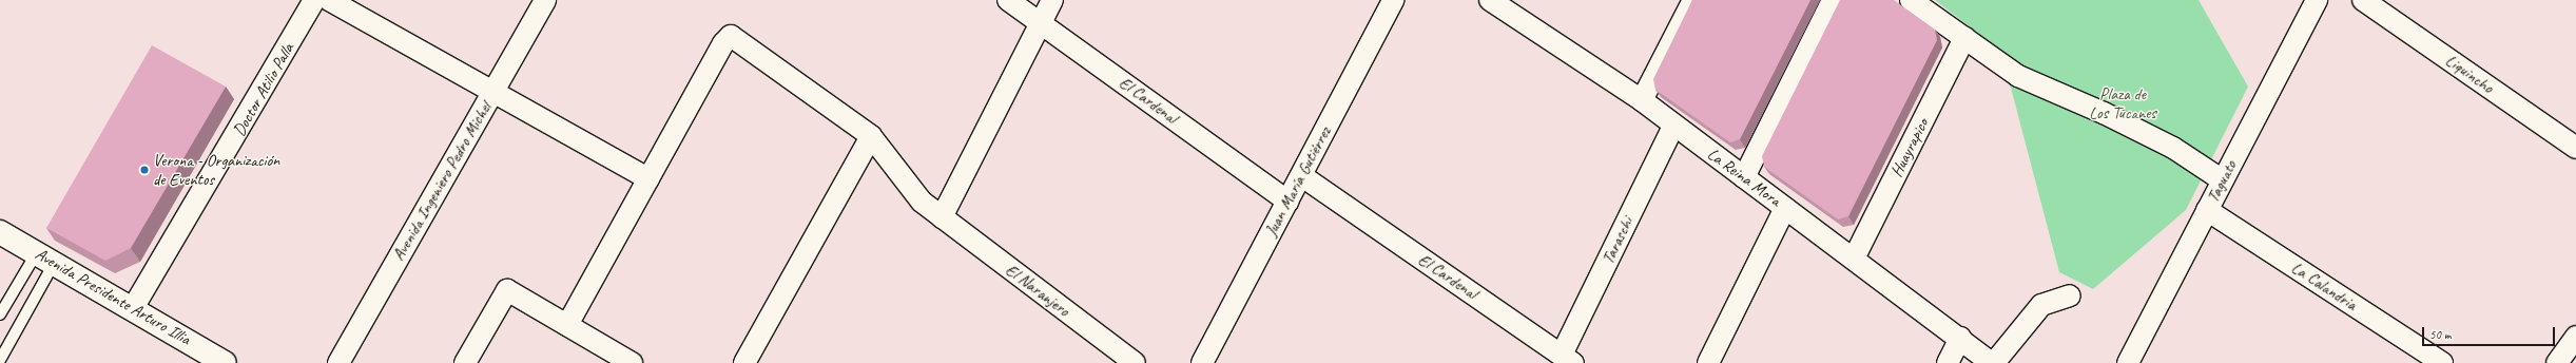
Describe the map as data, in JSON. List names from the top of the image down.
{
  "streets": {
    "street": [
      "Liquincho",
      "Doctor Atilio Palla",
      "El Cardenal",
      "Huayrapico",
      "La Reina Mora",
      "Avenida Ingeniero Pedro Michel",
      "Juan María Gutiérrez",
      "Taguato",
      "Taraschi",
      "La Calandria",
      "El Naranjero",
      "Avenida Presidente Arturo Illia"
    ]
  },
  "crossings": [
    ["Doctor Atilio Palla", "Avenida Presidente Arturo Illia"],
    ["El Cardenal", "Juan María Gutiérrez"],
    ["El Cardenal", "Taraschi"],
    ["Huayrapico", "La Reina Mora"],
    ["La Reina Mora", "Taraschi"],
    ["Taguato", "La Calandria"]
  ],
  "parks": ["Plaza de Los Tucanes"],
  "places": ["Verona - Organización de Eventos"],
  "scale_bar": "50 m"
}
